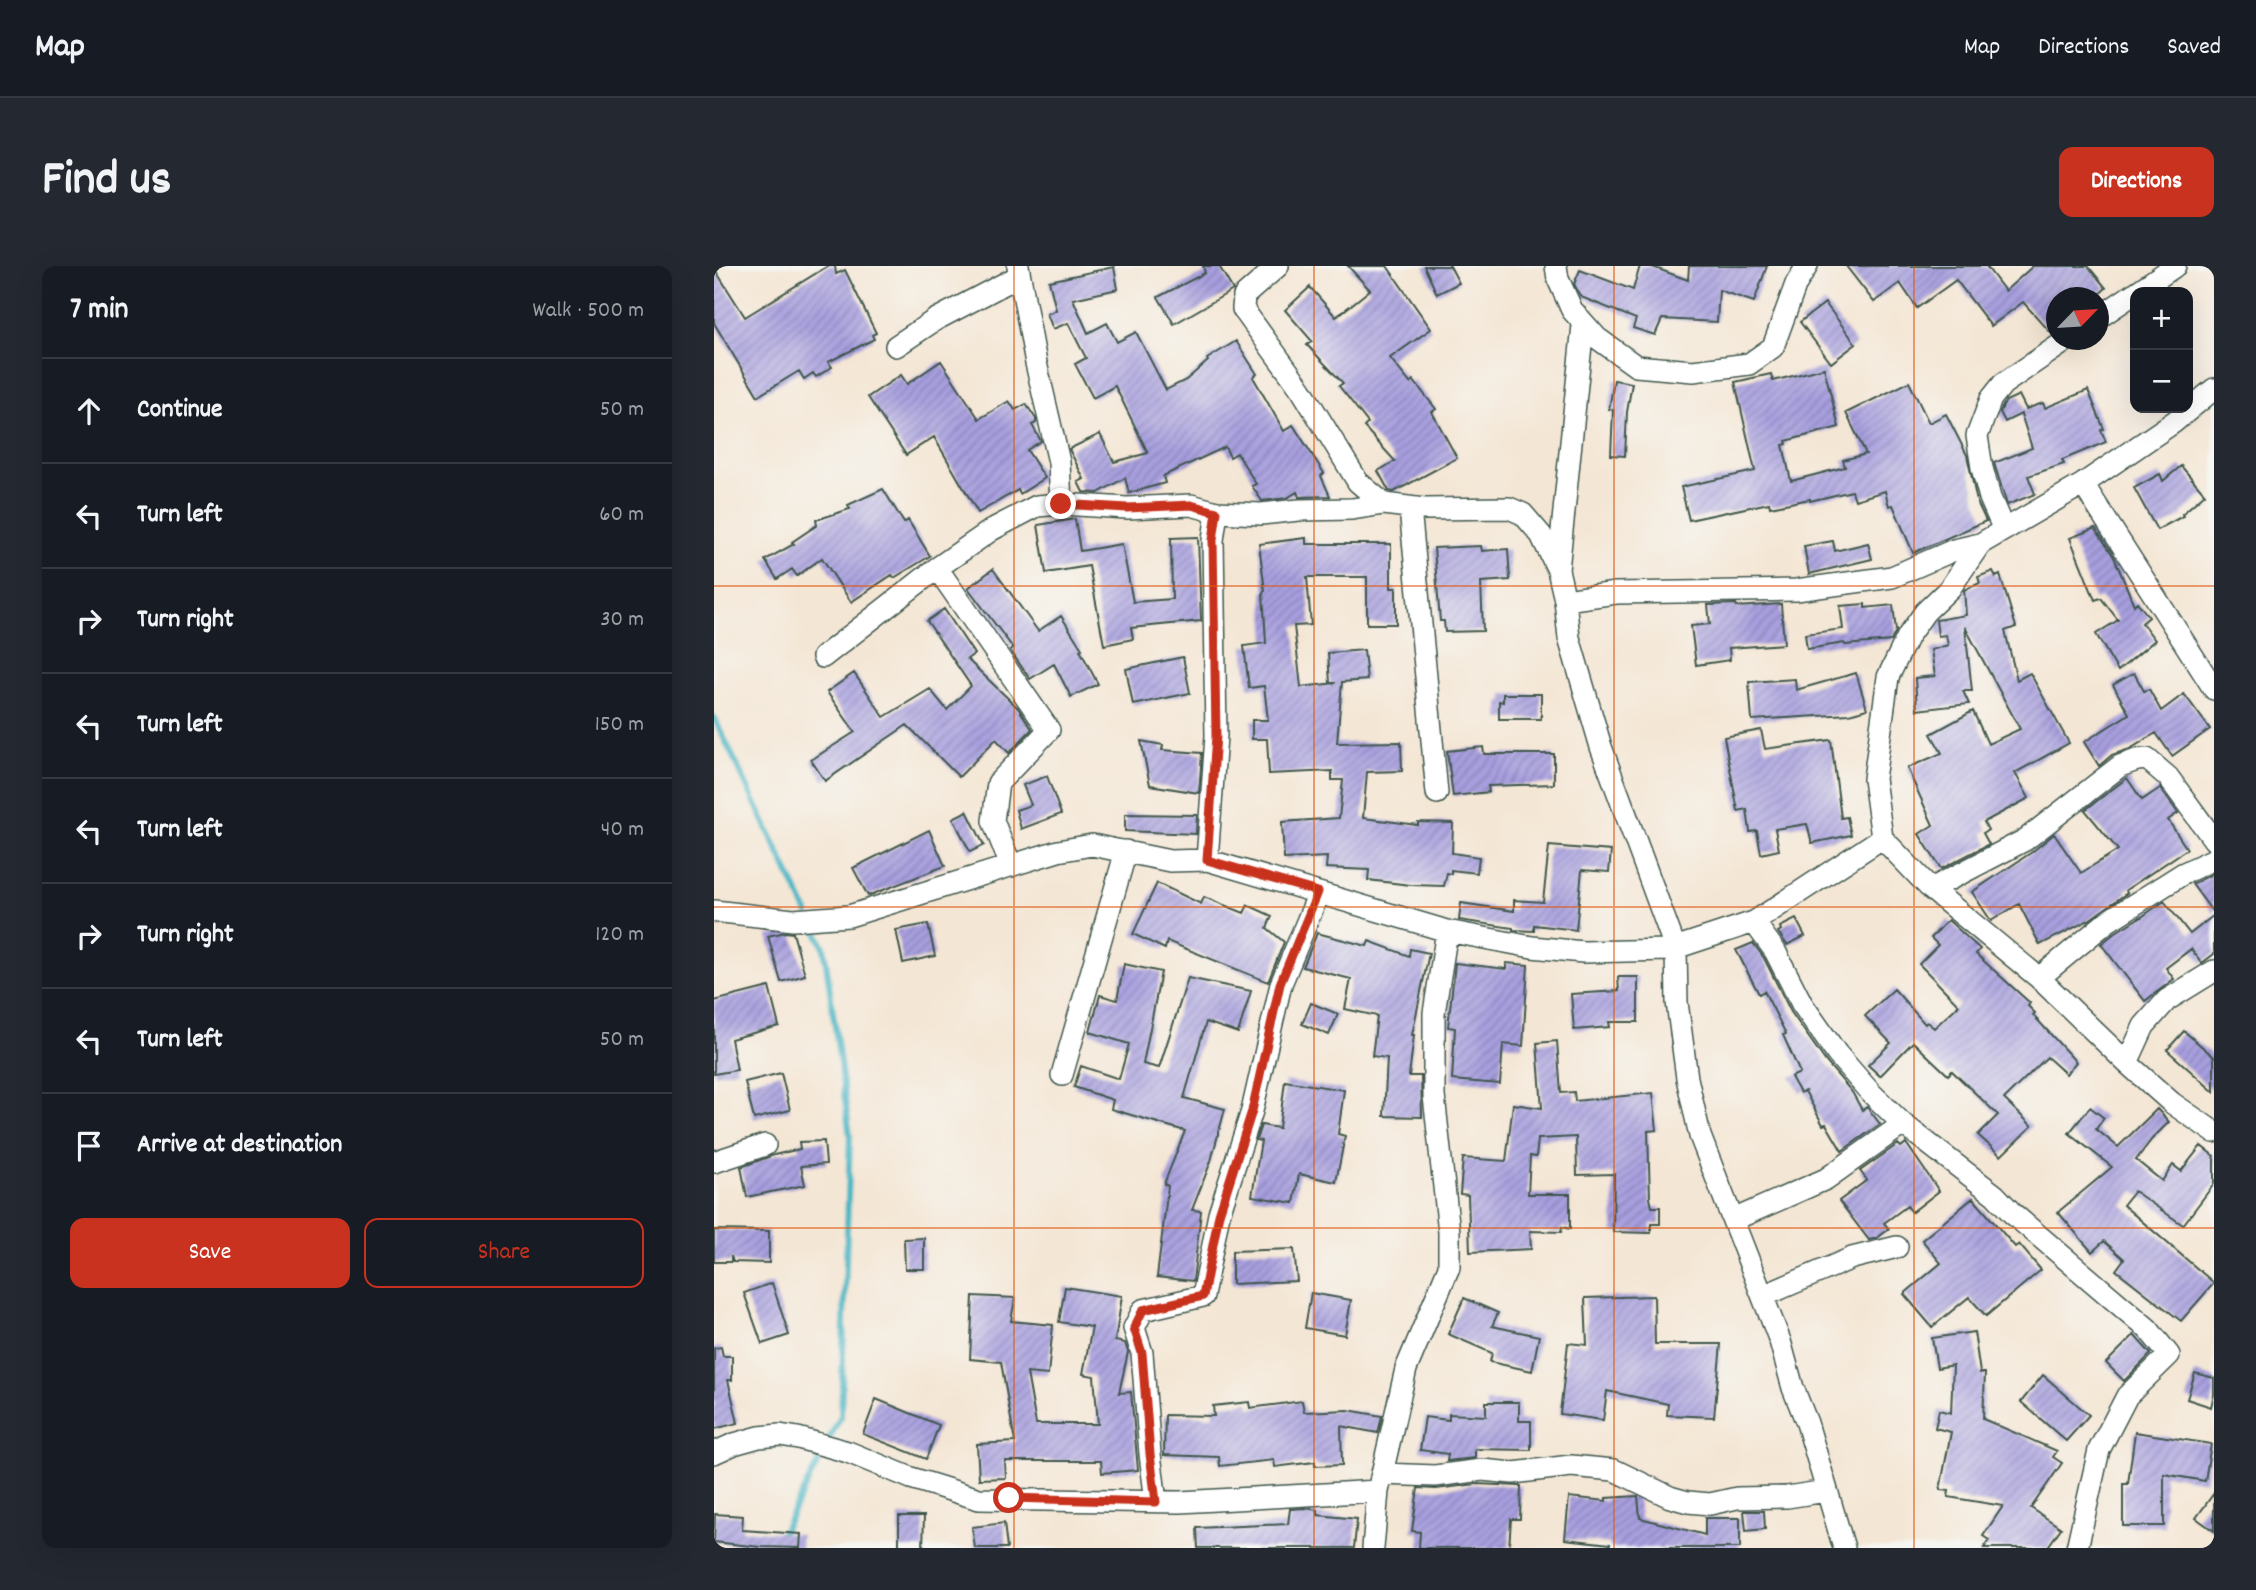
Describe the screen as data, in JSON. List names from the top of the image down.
{
  "north": "top right",
  "page": {
    "header": "Map",
    "nav": ["Map", "Directions", "Saved"],
    "title": "Find us",
    "buttons": [
      "Directions",
      ["Save", "Share"]
    ],
    "heading": ["7 min", "Walk · 500 m"],
    "map_buttons": ["+", "−"],
    "list": [
      ["Continue", "50 m"],
      ["Turn left", "60 m"],
      ["Turn right", "30 m"],
      ["Turn left", "150 m"],
      ["Turn left", "40 m"],
      ["Turn right", "120 m"],
      ["Turn left", "50 m"],
      "Arrive at destination"
    ]
  }
}
